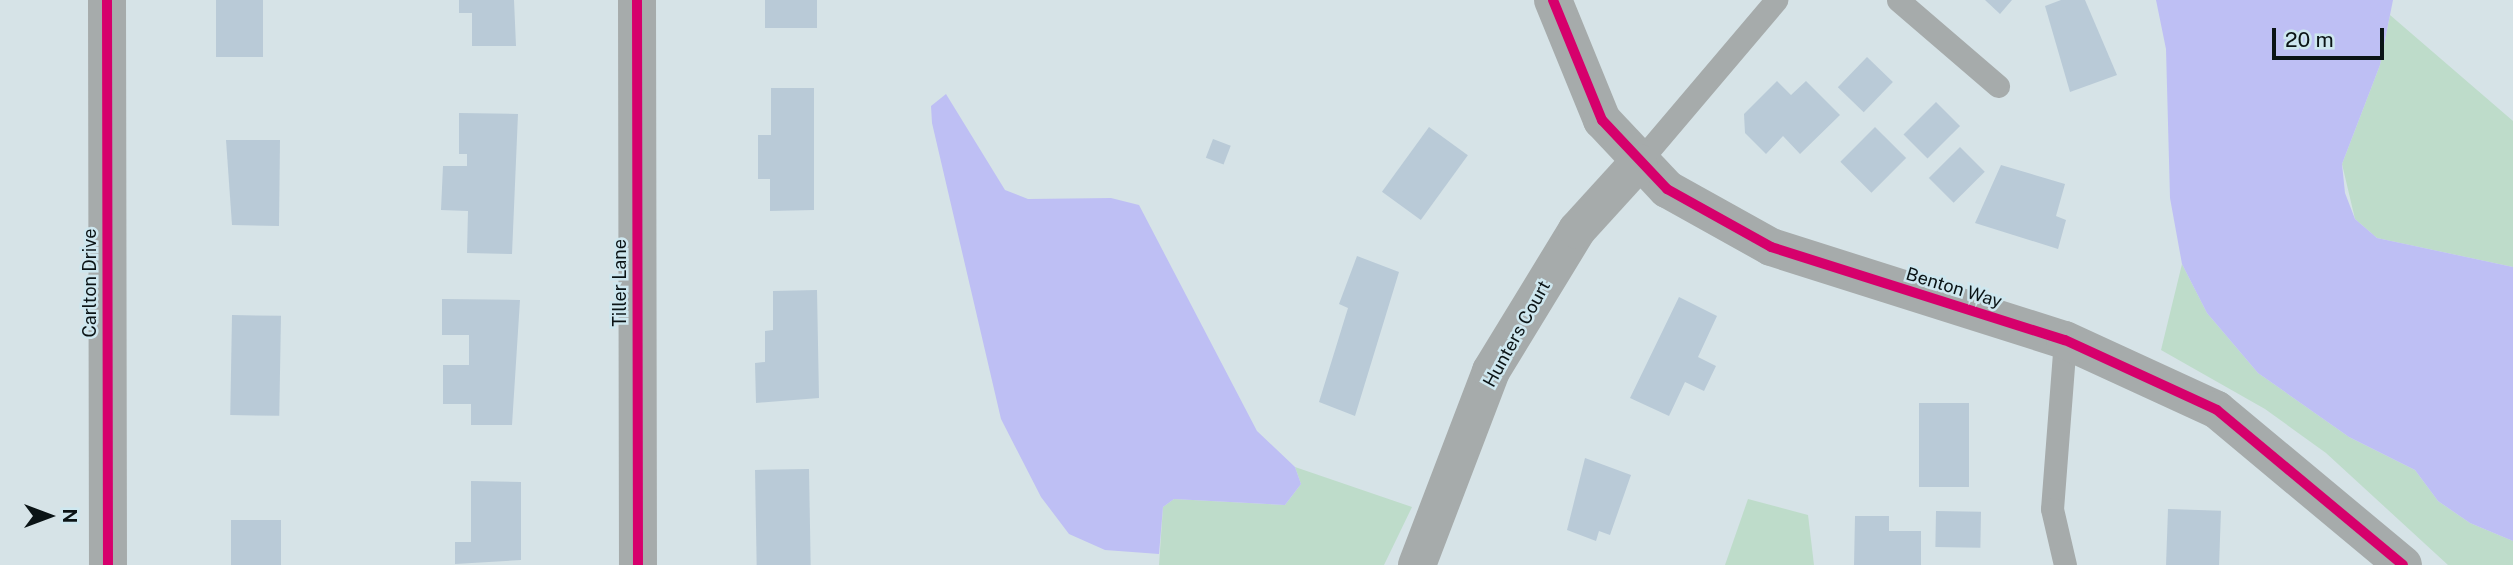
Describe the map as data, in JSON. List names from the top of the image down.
{
  "streets": {
    "street": [
      "Carlton Drive",
      "Tiller Lane",
      "Benton Way",
      "Hunters Court"
    ]
  },
  "crossings": [
    ["Benton Way", "Hunters Court"]
  ],
  "scale_bar": "20 m",
  "north": "right"
}
